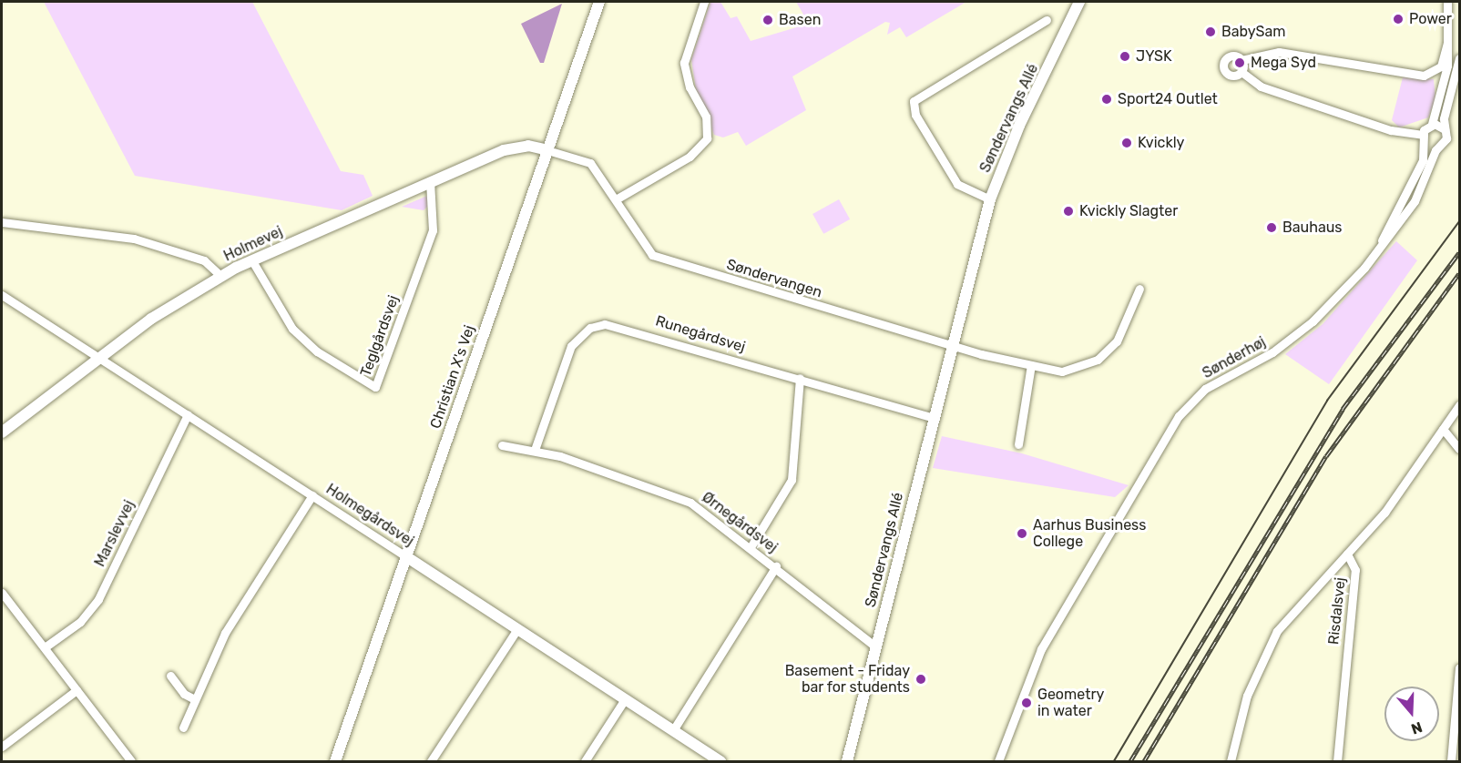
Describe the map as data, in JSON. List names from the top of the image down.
{
  "streets": {
    "street": [
      "Søndervangs Allé",
      "Holmevej",
      "Søndervangen",
      "Runegårdsvej",
      "Teglgårdsvej",
      "Sønderhøj",
      "Christian X's Vej",
      "Holmegårdsvej",
      "Ørnegårdsvej",
      "Marslevvej",
      "Risdalsvej"
    ]
  },
  "crossings": [
    ["Søndervangs Allé", "Søndervangen"],
    ["Søndervangs Allé", "Runegårdsvej"],
    ["Søndervangs Allé", "Ørnegårdsvej"],
    ["Holmevej", "Søndervangen"],
    ["Holmevej", "Teglgårdsvej"],
    ["Holmevej", "Christian X's Vej"],
    ["Holmevej", "Holmegårdsvej"],
    ["Søndervangen", "Christian X's Vej"],
    ["Runegårdsvej", "Ørnegårdsvej"],
    ["Christian X's Vej", "Holmegårdsvej"],
    ["Holmegårdsvej", "Marslevvej"]
  ],
  "places": [
    "Power",
    "Basen",
    "BabySam",
    "JYSK",
    "Mega Syd",
    "Sport24 Outlet",
    "Kvickly",
    "Kvickly Slagter",
    "Bauhaus",
    "Aarhus Business College",
    "Basement - Friday bar for students",
    "Geometry in water"
  ],
  "north": "bottom"
}
